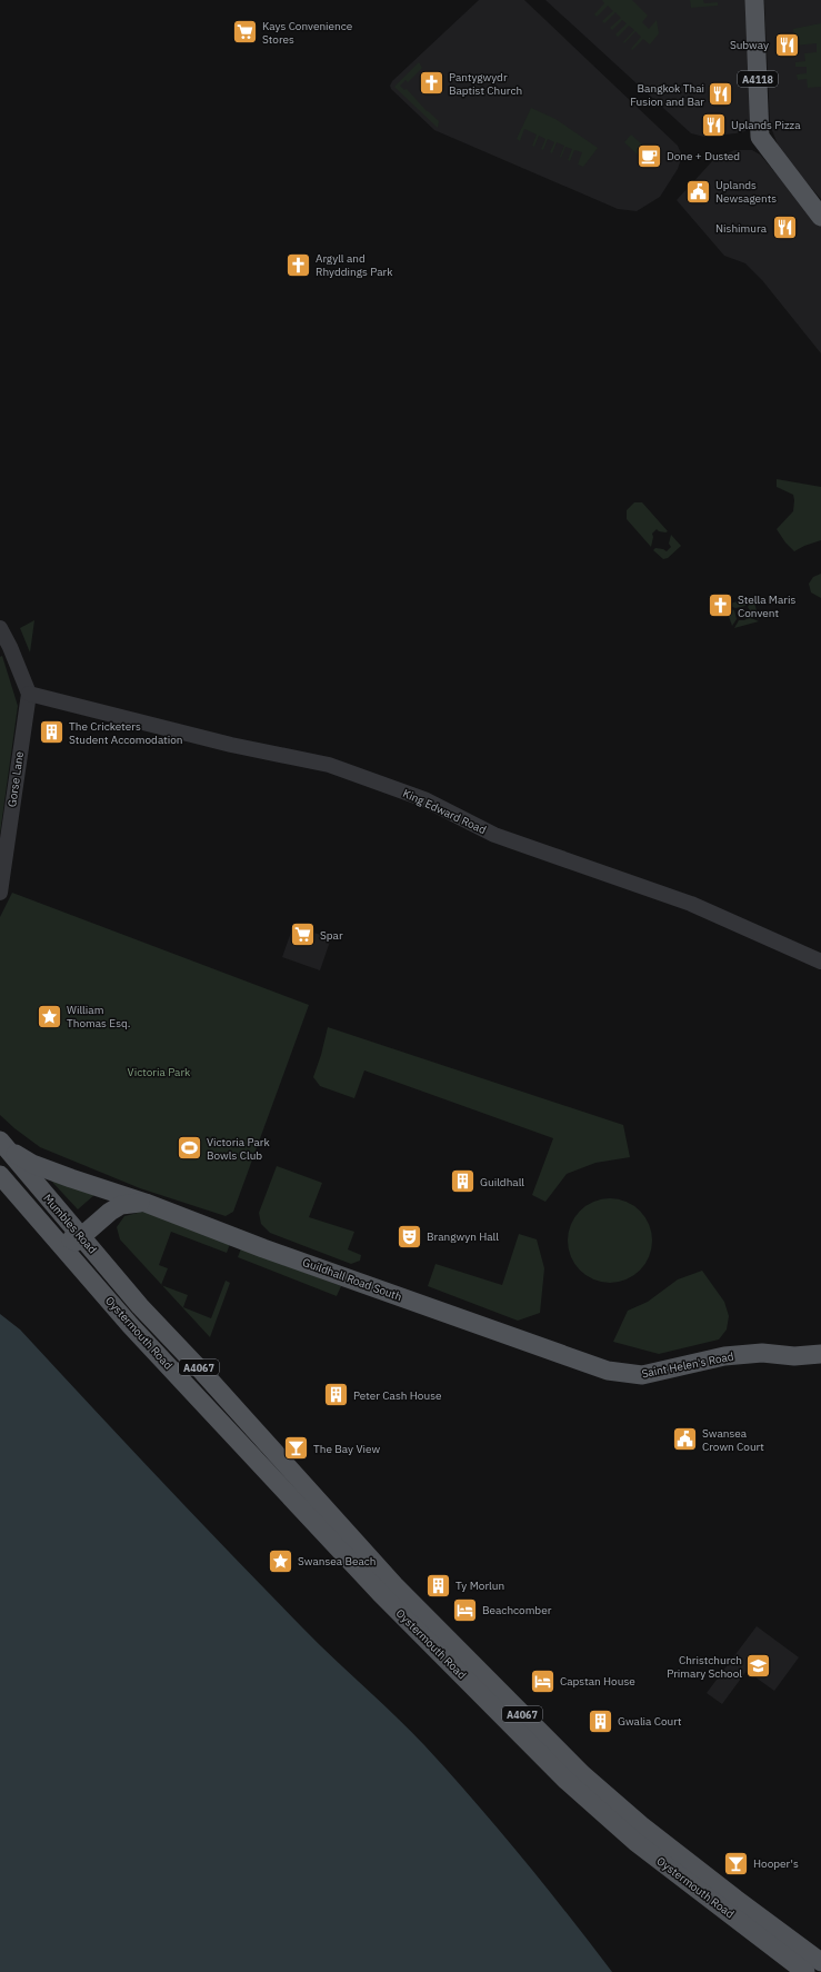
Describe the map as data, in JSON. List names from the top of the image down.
{
  "streets": {
    "main road": [
      "A4118",
      "Mumbles Road",
      "Guildhall Road South",
      "Oystermouth Road",
      "Saint Helen's Road",
      "A4067"
    ],
    "street": ["Gorse Lane", "King Edward Road"]
  },
  "crossings": [
    ["Gorse Lane", "King Edward Road"],
    ["Mumbles Road", "Guildhall Road South"],
    ["Mumbles Road", "Oystermouth Road"],
    ["Guildhall Road South", "Saint Helen's Road"]
  ],
  "parks": ["Victoria Park"],
  "places": {
    "supermarket": ["Kays Convenience Stores", "Spar"],
    "restaurant": [
      "Subway",
      "Bangkok Thai Fusion and Bar",
      "Uplands Pizza",
      "Nishimura"
    ],
    "church": ["Pantygwydr Baptist Church", "Argyll and Rhyddings Park", "Stella Maris Convent"],
    "cafe": ["Done + Dusted"],
    "public building": ["Uplands Newsagents", "Swansea Crown Court"],
    "building": [
      "The Cricketers Student Accomodation",
      "Guildhall",
      "Peter Cash House",
      "Ty Morlun",
      "Gwalia Court"
    ],
    "place": ["William Thomas Esq.", "Swansea Beach"],
    "sports": ["Victoria Park Bowls Club"],
    "theatre": ["Brangwyn Hall"],
    "bar": ["The Bay View", "Hooper's"],
    "hotel": ["Beachcomber", "Capstan House"],
    "school or university": ["Christchurch Primary School"]
  }
}
